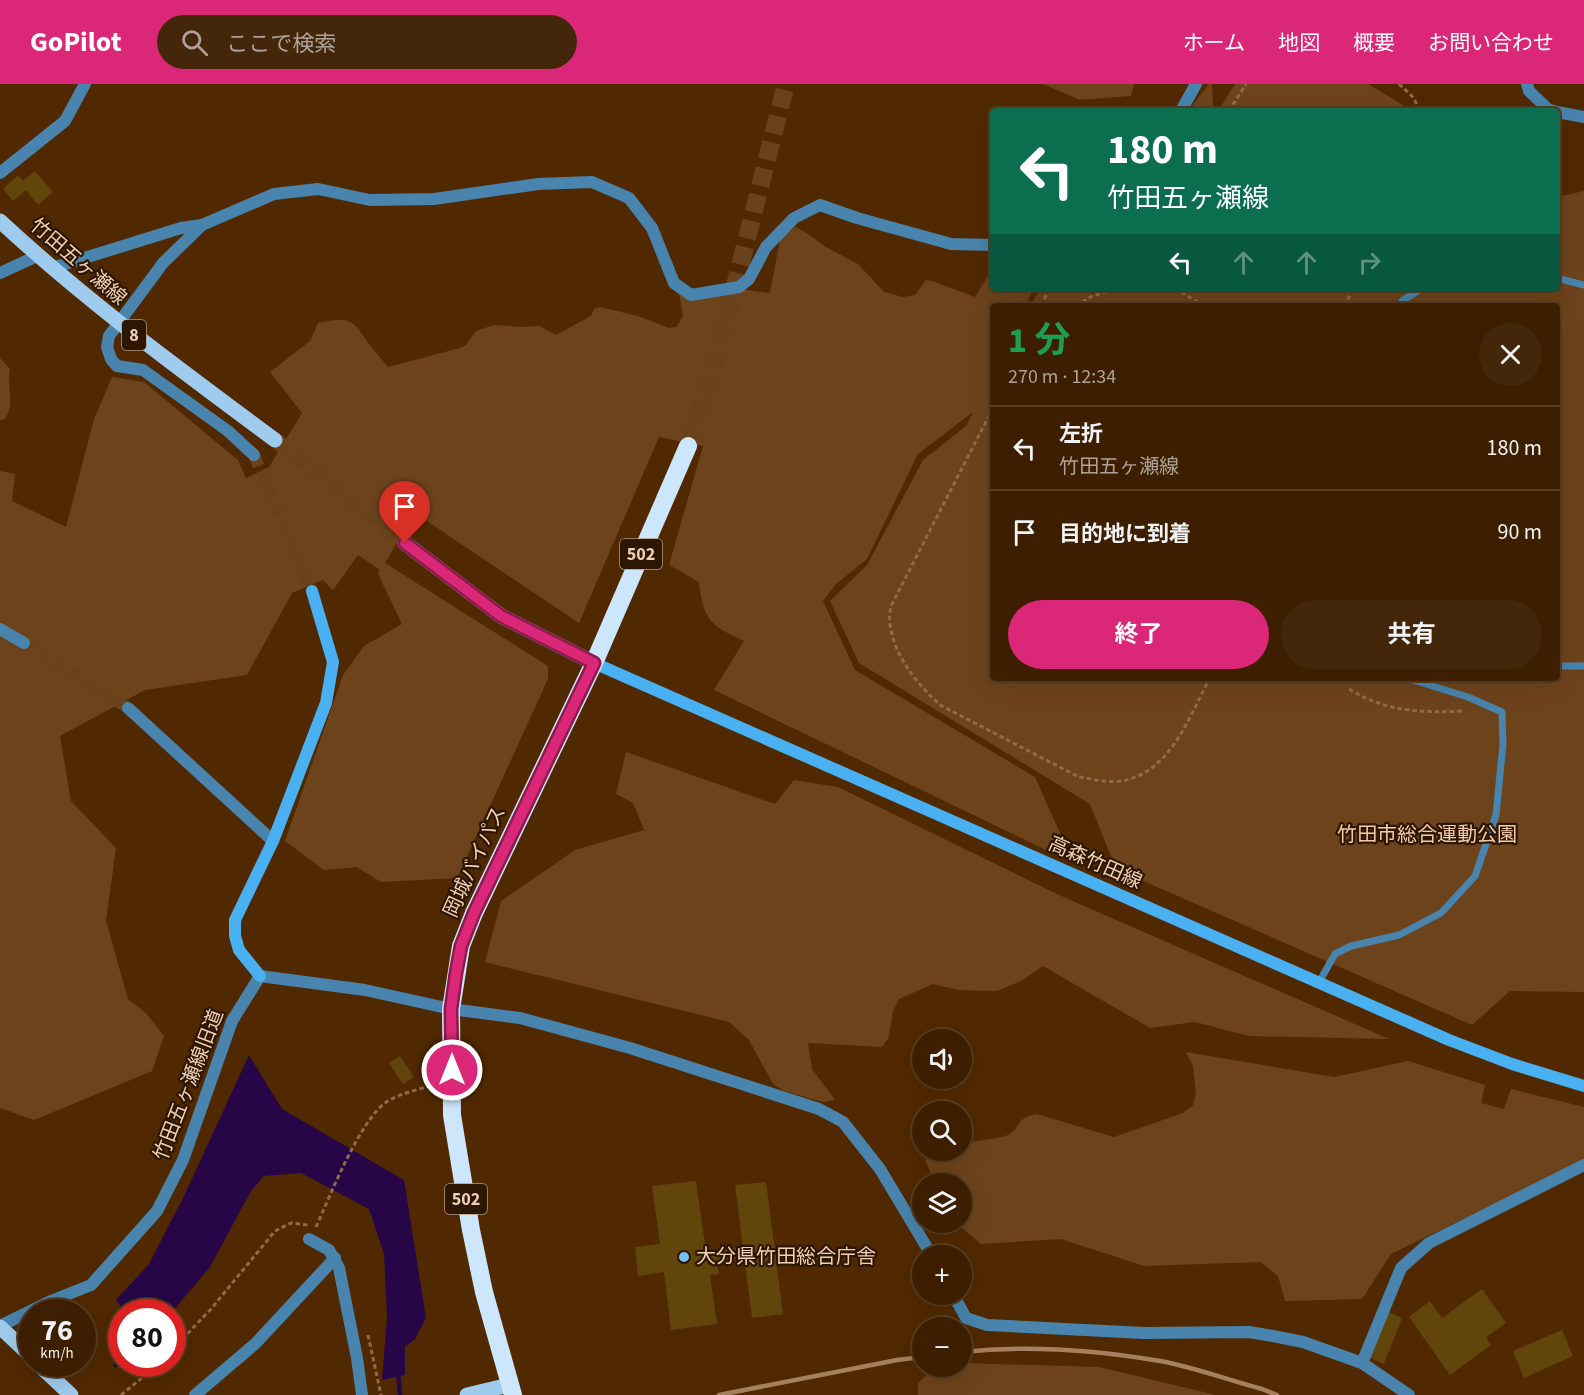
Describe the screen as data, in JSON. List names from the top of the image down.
{
  "streets": {
    "highway": ["502", "岡城バイパス"],
    "main road": ["竹田五ヶ瀬線", "8", "高森竹田線"],
    "street": ["竹田五ヶ瀬線旧道"]
  },
  "crossings": [
    ["岡城バイパス", "高森竹田線"]
  ],
  "parks": ["竹田市総合運動公園"],
  "places": ["大分県竹田総合庁舎"],
  "page": {
    "header": "GoPilot",
    "search": "ここで検索",
    "nav": [
      "ホーム",
      "地図",
      "概要",
      "お問い合わせ"
    ],
    "turn": ["180 m", "竹田五ヶ瀬線"],
    "heading": ["1 分", "270 m · 12:34"],
    "list": [
      {
        "name": "左折",
        "note": "竹田五ヶ瀬線",
        "value": "180 m"
      },
      {
        "name": "目的地に到着",
        "value": "90 m"
      }
    ],
    "buttons": ["終了", "共有"],
    "map_buttons": ["+", "−"],
    "speed": "76 km/h",
    "limit": "80"
  }
}
